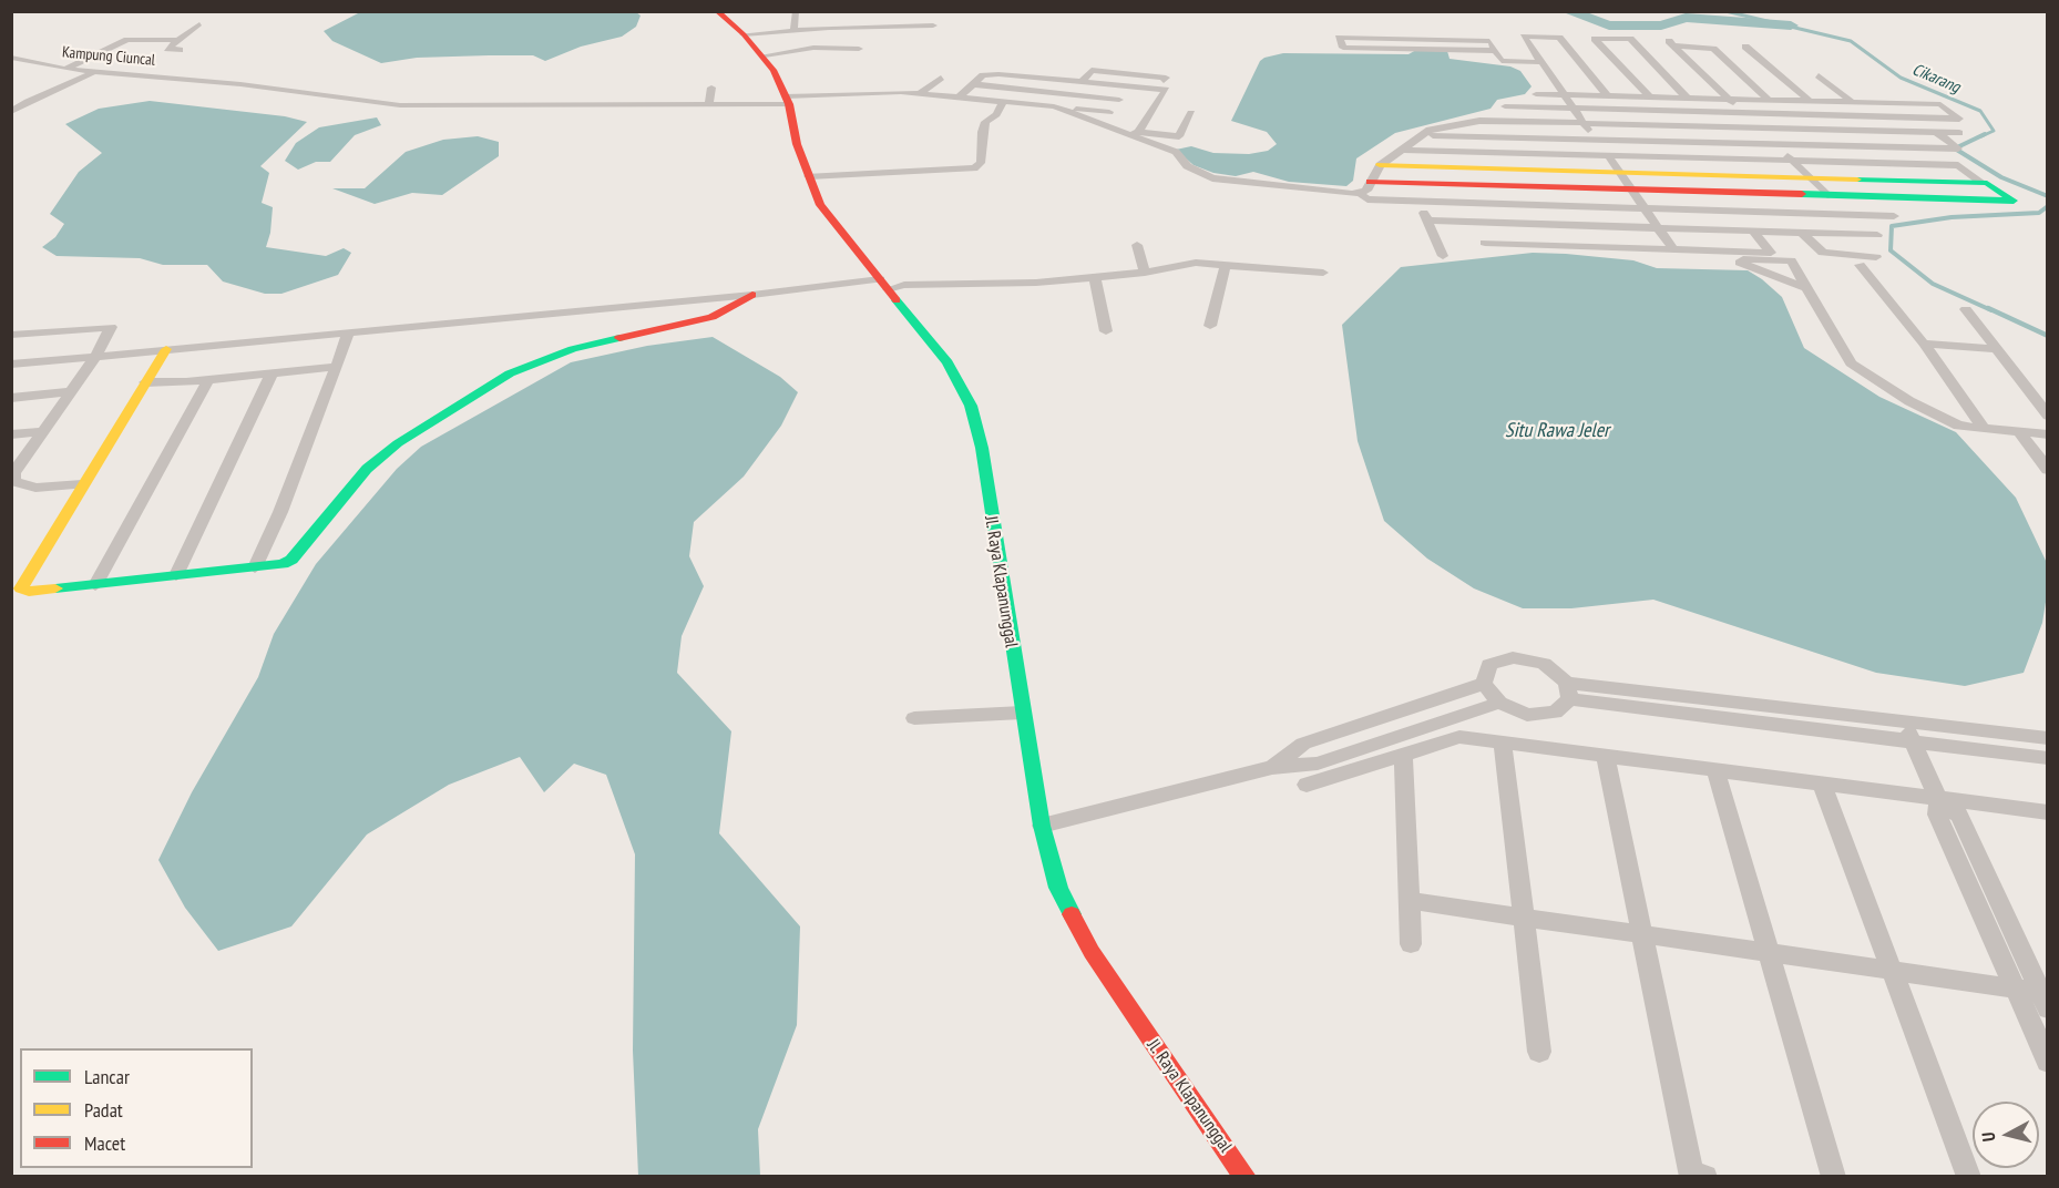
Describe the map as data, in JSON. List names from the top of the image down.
{
  "streets": {
    "street": ["Kampung Ciuncal", "Jl. Raya Klapanunggal"]
  },
  "crossings": [
    ["Kampung Ciuncal", "Jl. Raya Klapanunggal"]
  ],
  "water": ["Cikarang", "Situ Rawa Jeler"],
  "legend": ["Lancar", "Padat", "Macet"],
  "north": "left"
}
